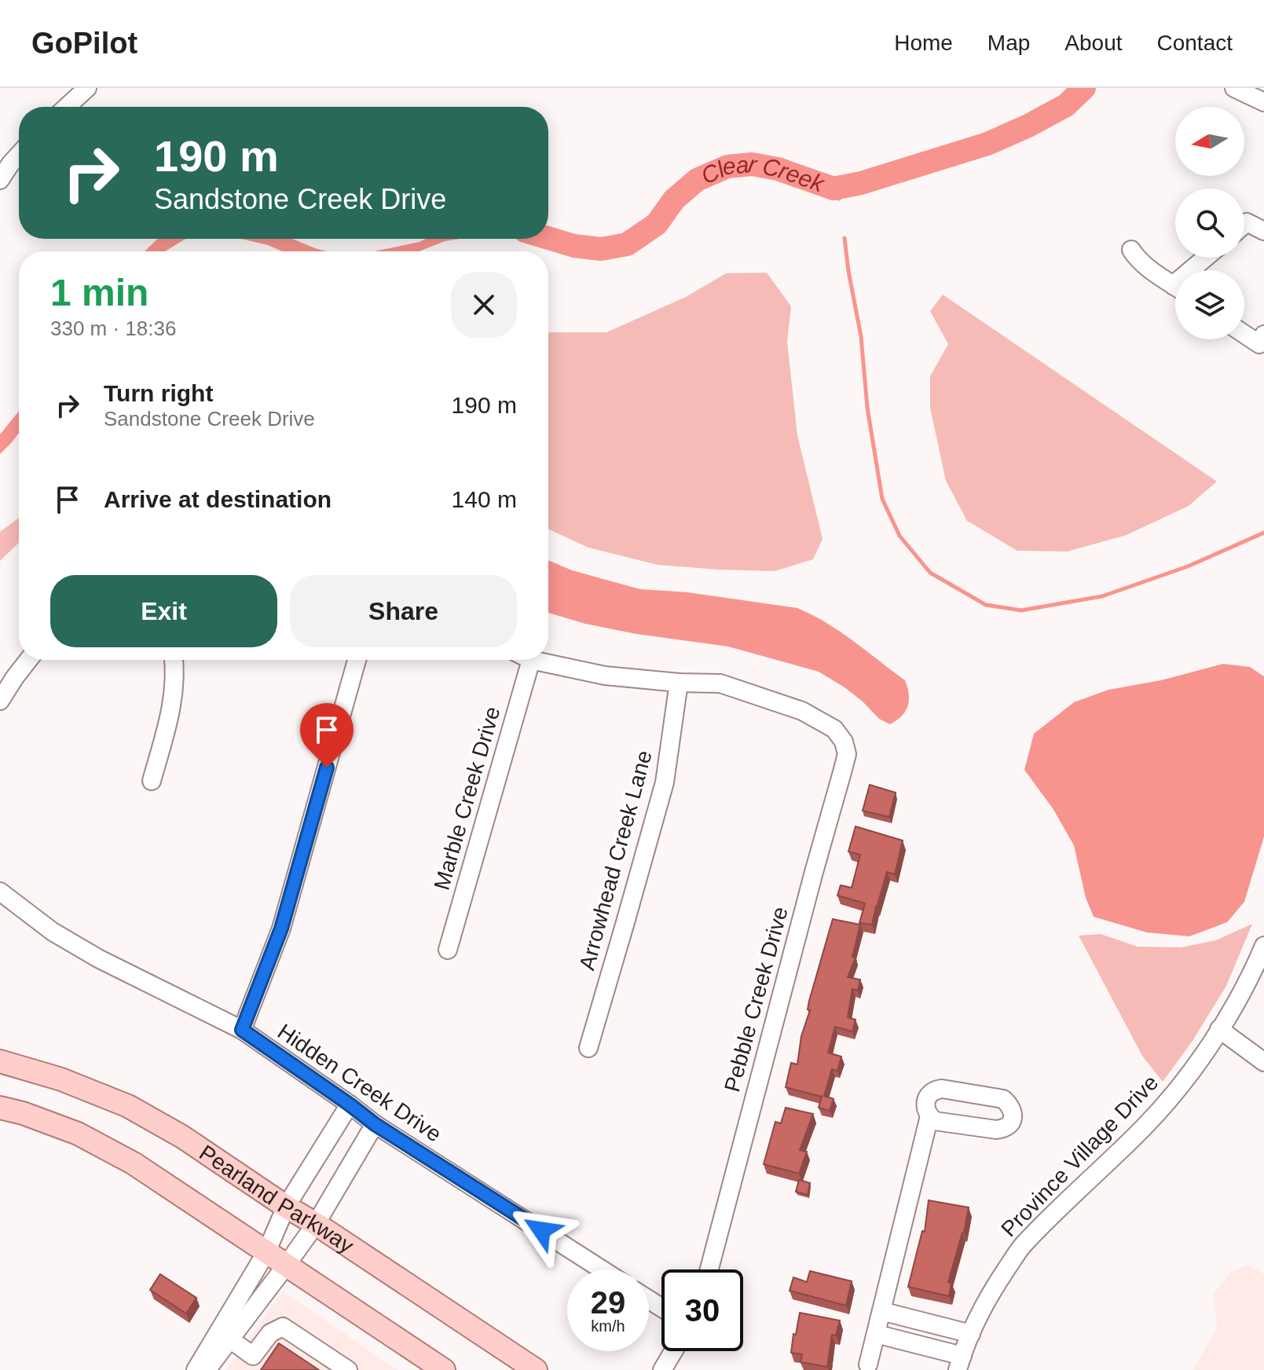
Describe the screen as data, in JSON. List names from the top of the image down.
{
  "streets": {
    "main road": ["Pearland Parkway"],
    "street": [
      "Marble Creek Drive",
      "Arrowhead Creek Lane",
      "Pebble Creek Drive",
      "Hidden Creek Drive",
      "Province Village Drive"
    ]
  },
  "crossings": [
    ["Arrowhead Creek Lane", "Pebble Creek Drive"]
  ],
  "water": ["Clear Creek"],
  "north": "left",
  "page": {
    "header": "GoPilot",
    "nav": [
      "Home",
      "Map",
      "About",
      "Contact"
    ],
    "turn": ["190 m", "Sandstone Creek Drive"],
    "heading": ["1 min", "330 m · 18:36"],
    "list": [
      {
        "name": "Turn right",
        "note": "Sandstone Creek Drive",
        "value": "190 m"
      },
      {
        "name": "Arrive at destination",
        "value": "140 m"
      }
    ],
    "buttons": ["Exit", "Share"],
    "speed": "29 km/h",
    "limit": "30"
  }
}
